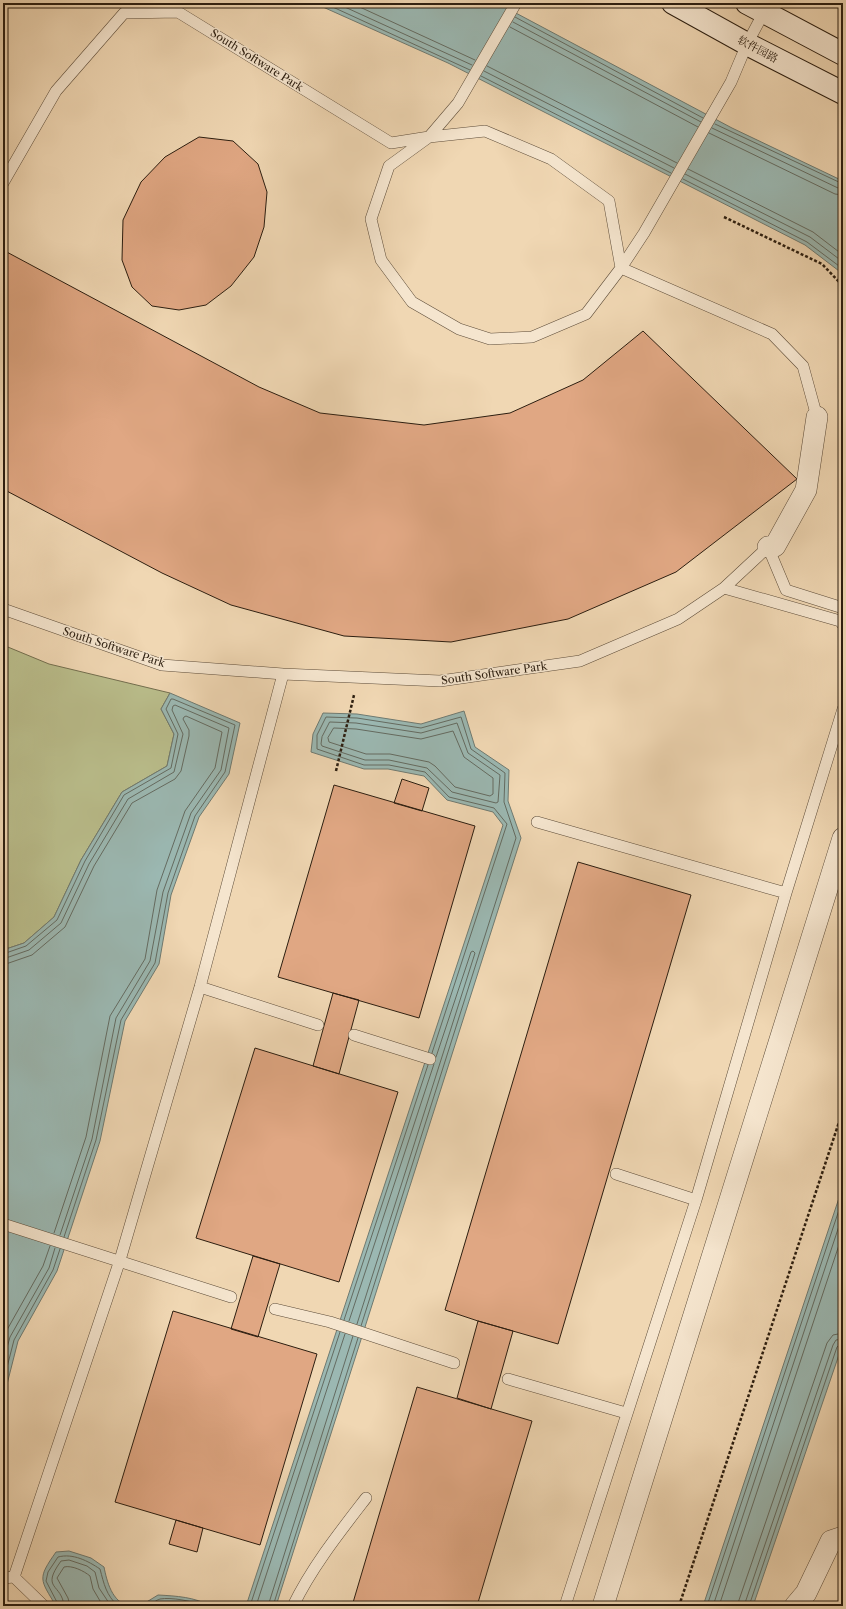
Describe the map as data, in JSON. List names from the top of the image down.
{
  "streets": {
    "street": ["软件园路", "South Software Park"]
  }
}
